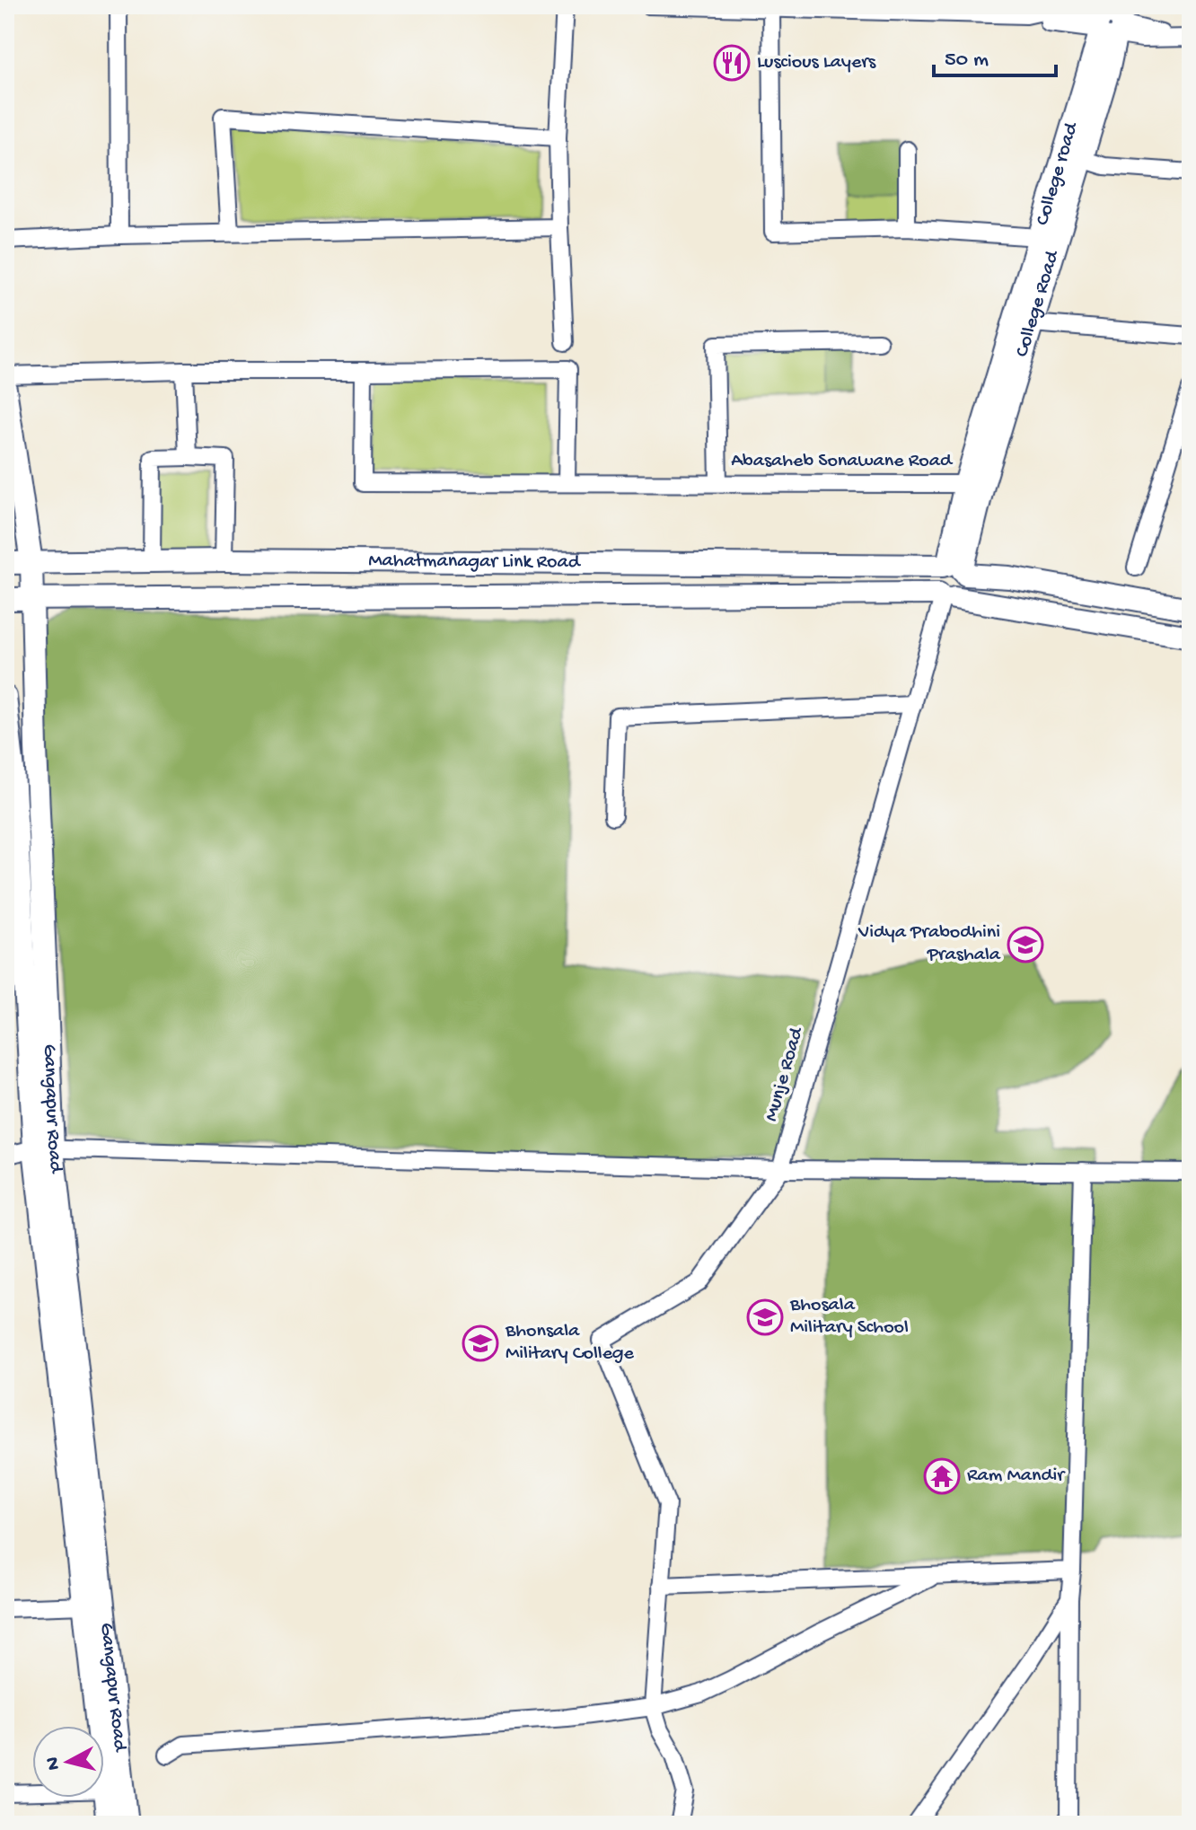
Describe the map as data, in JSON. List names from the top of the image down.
{
  "streets": {
    "main road": [
      "College road",
      "College Road",
      "Mahatmanagar Link Road",
      "Gangapur Road"
    ],
    "street": ["Abasaheb Sonawane Road", "Munje Road"]
  },
  "crossings": [
    ["College road", "College Road"],
    ["College road", "Abasaheb Sonawane Road"],
    ["College road", "Mahatmanagar Link Road"],
    ["College road", "Munje Road"],
    ["College Road", "Mahatmanagar Link Road"],
    ["College Road", "Munje Road"],
    ["Mahatmanagar Link Road", "Munje Road"],
    ["Mahatmanagar Link Road", "Gangapur Road"]
  ],
  "places": {
    "restaurant": ["Luscious Layers"],
    "school or university": ["Vidya Prabodhini Prashala", "Bhosala Military School", "Bhonsala Military College"],
    "temple": ["Ram Mandir"]
  },
  "scale_bar": "50 m",
  "north": "left"
}
